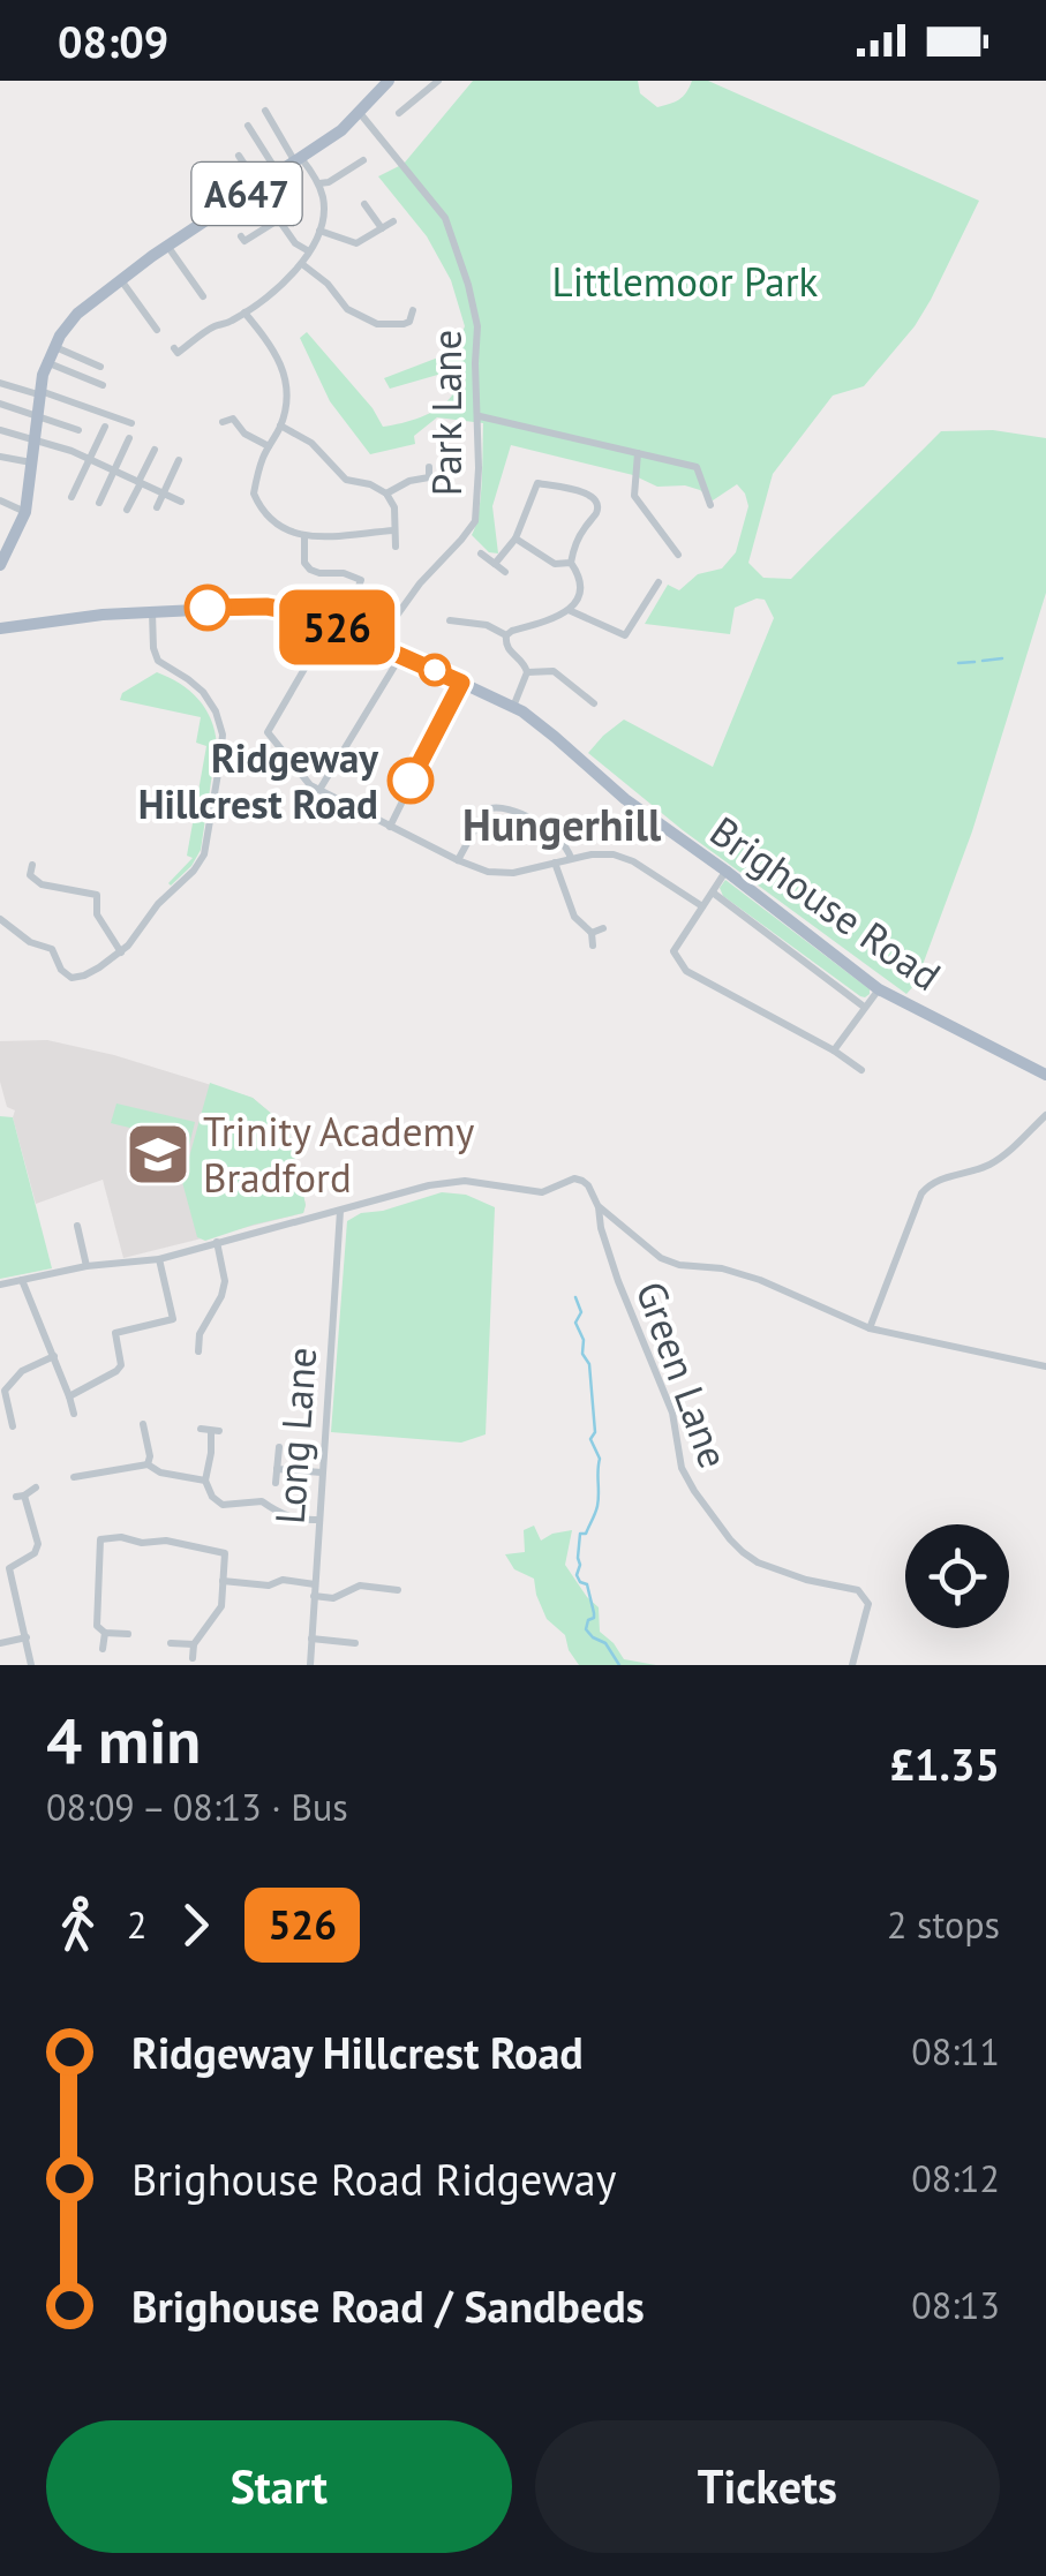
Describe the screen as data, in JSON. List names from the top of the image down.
{
  "streets": {
    "main road": ["A647", "Brighouse Road"],
    "street": ["Park Lane", "Green Lane", "Long Lane"]
  },
  "crossings": [
    ["A647", "Park Lane"],
    ["Park Lane", "Brighouse Road"]
  ],
  "districts": ["Hungerhill"],
  "parks": ["Littlemoor Park"],
  "places": {
    "other": ["Ridgeway Hillcrest Road"],
    "school or university": ["Trinity Academy Bradford"]
  },
  "lines": ["bus line 526"],
  "page": {
    "status": "08:09",
    "on_map": "526",
    "heading": ["4 min", "08:09 – 08:13 · Bus", "£1.35"],
    "legs": ["2", "526", "2 stops"],
    "list": [
      {
        "name": "Ridgeway Hillcrest Road",
        "value": "08:11"
      },
      {
        "name": "Brighouse Road Ridgeway",
        "value": "08:12"
      },
      {
        "name": "Brighouse Road / Sandbeds",
        "value": "08:13"
      }
    ],
    "buttons": ["Start", "Tickets"]
  }
}
